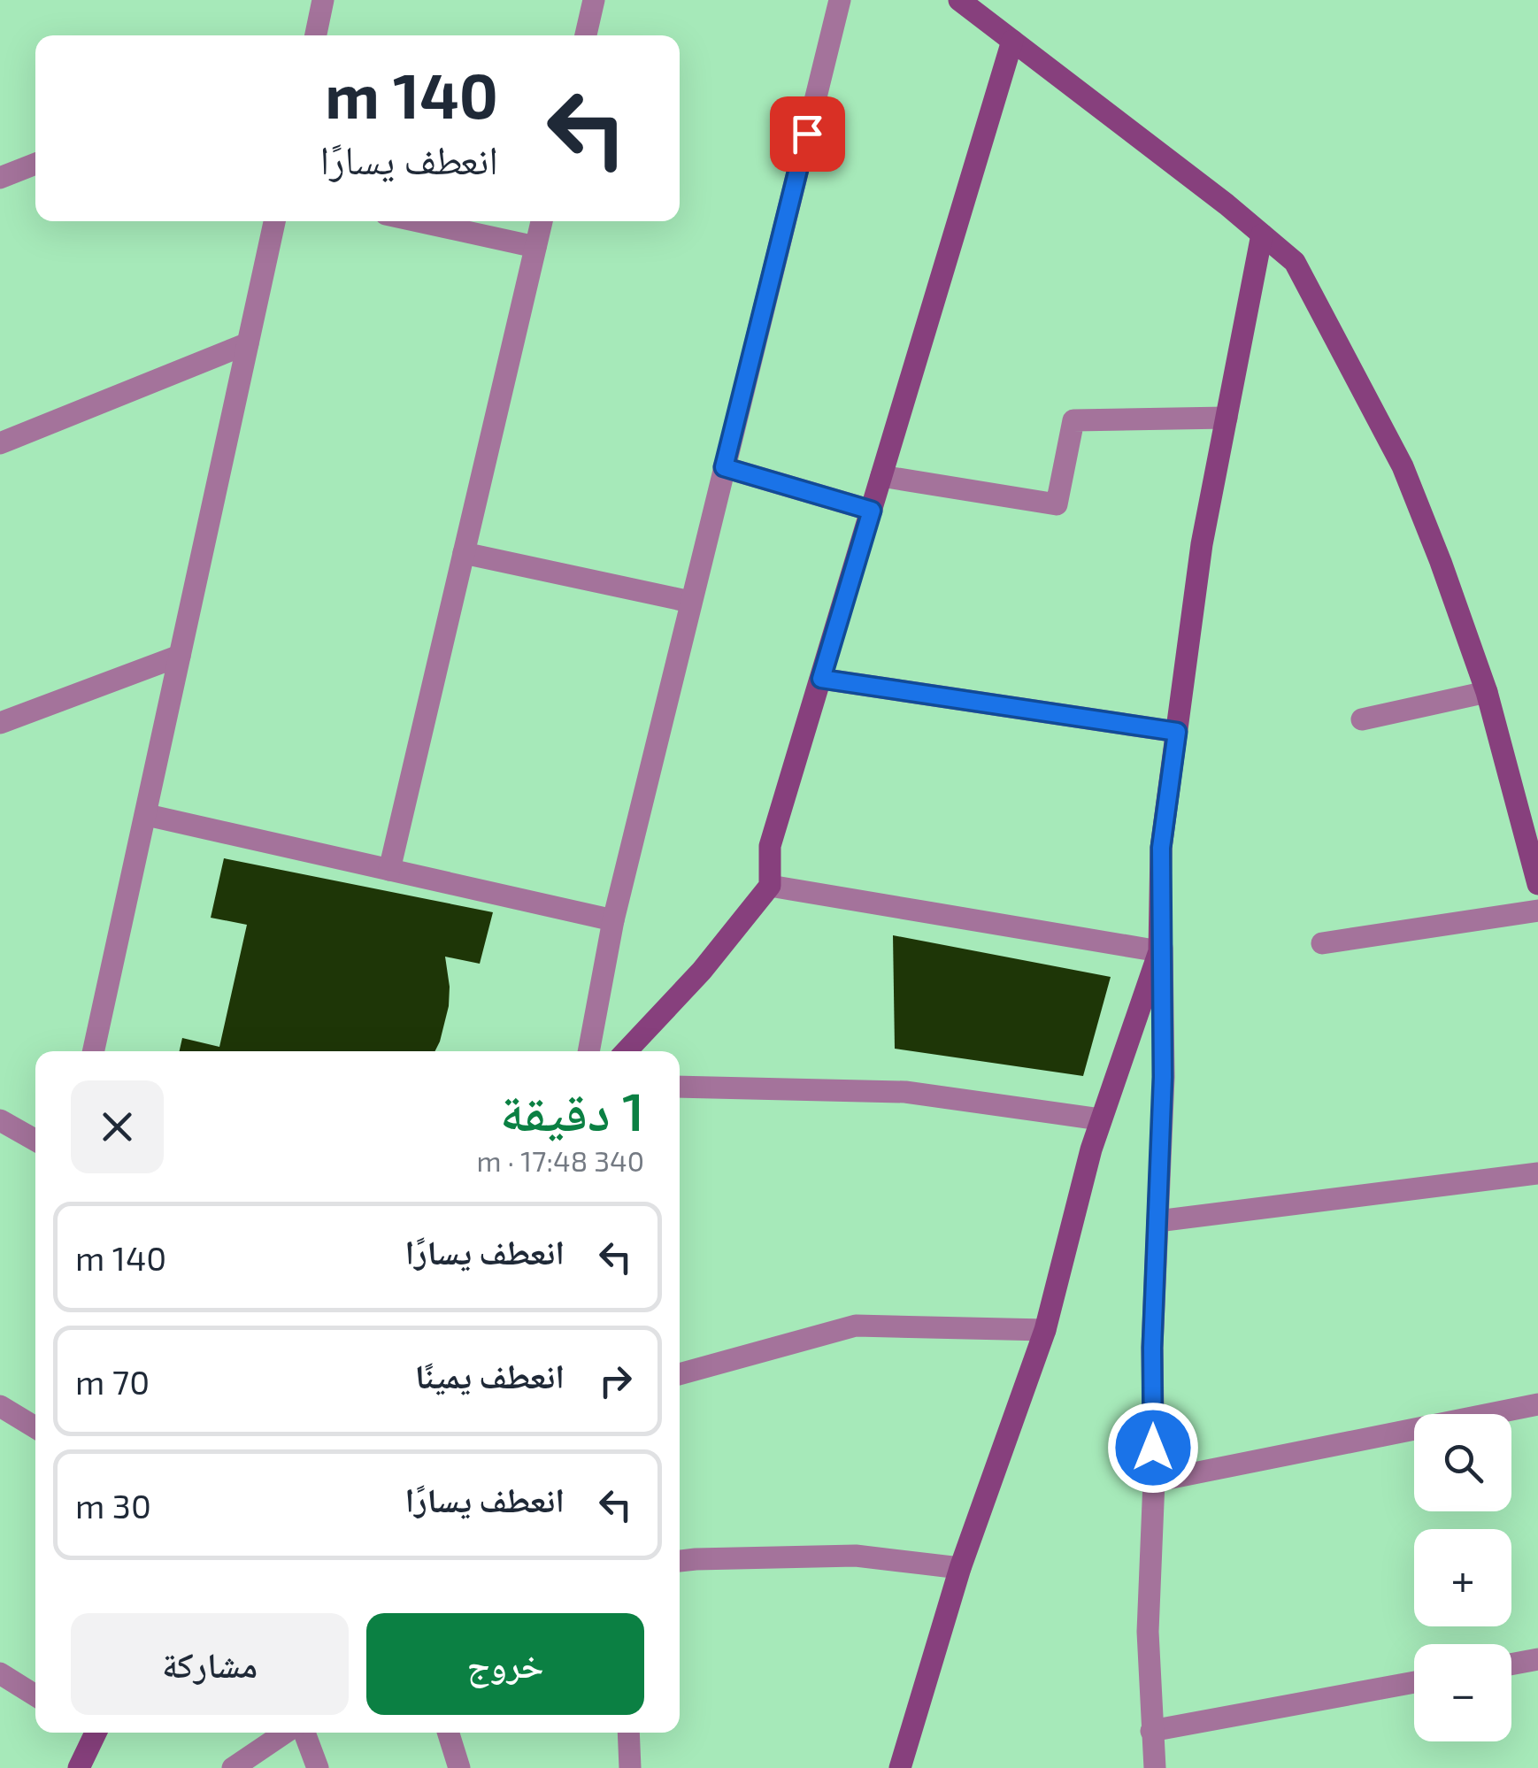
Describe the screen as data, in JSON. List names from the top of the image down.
{
  "page": {
    "turn": ["140 m", "انعطف يسارًا"],
    "heading": ["1 دقيقة", "340 m · 17:48"],
    "list": [
      {
        "name": "انعطف يسارًا",
        "value": "140 m"
      },
      {
        "name": "انعطف يمينًا",
        "value": "70 m"
      },
      {
        "name": "انعطف يسارًا",
        "value": "30 m"
      }
    ],
    "map_buttons": ["+", "−"],
    "buttons": ["خروج", "مشاركة"]
  }
}
